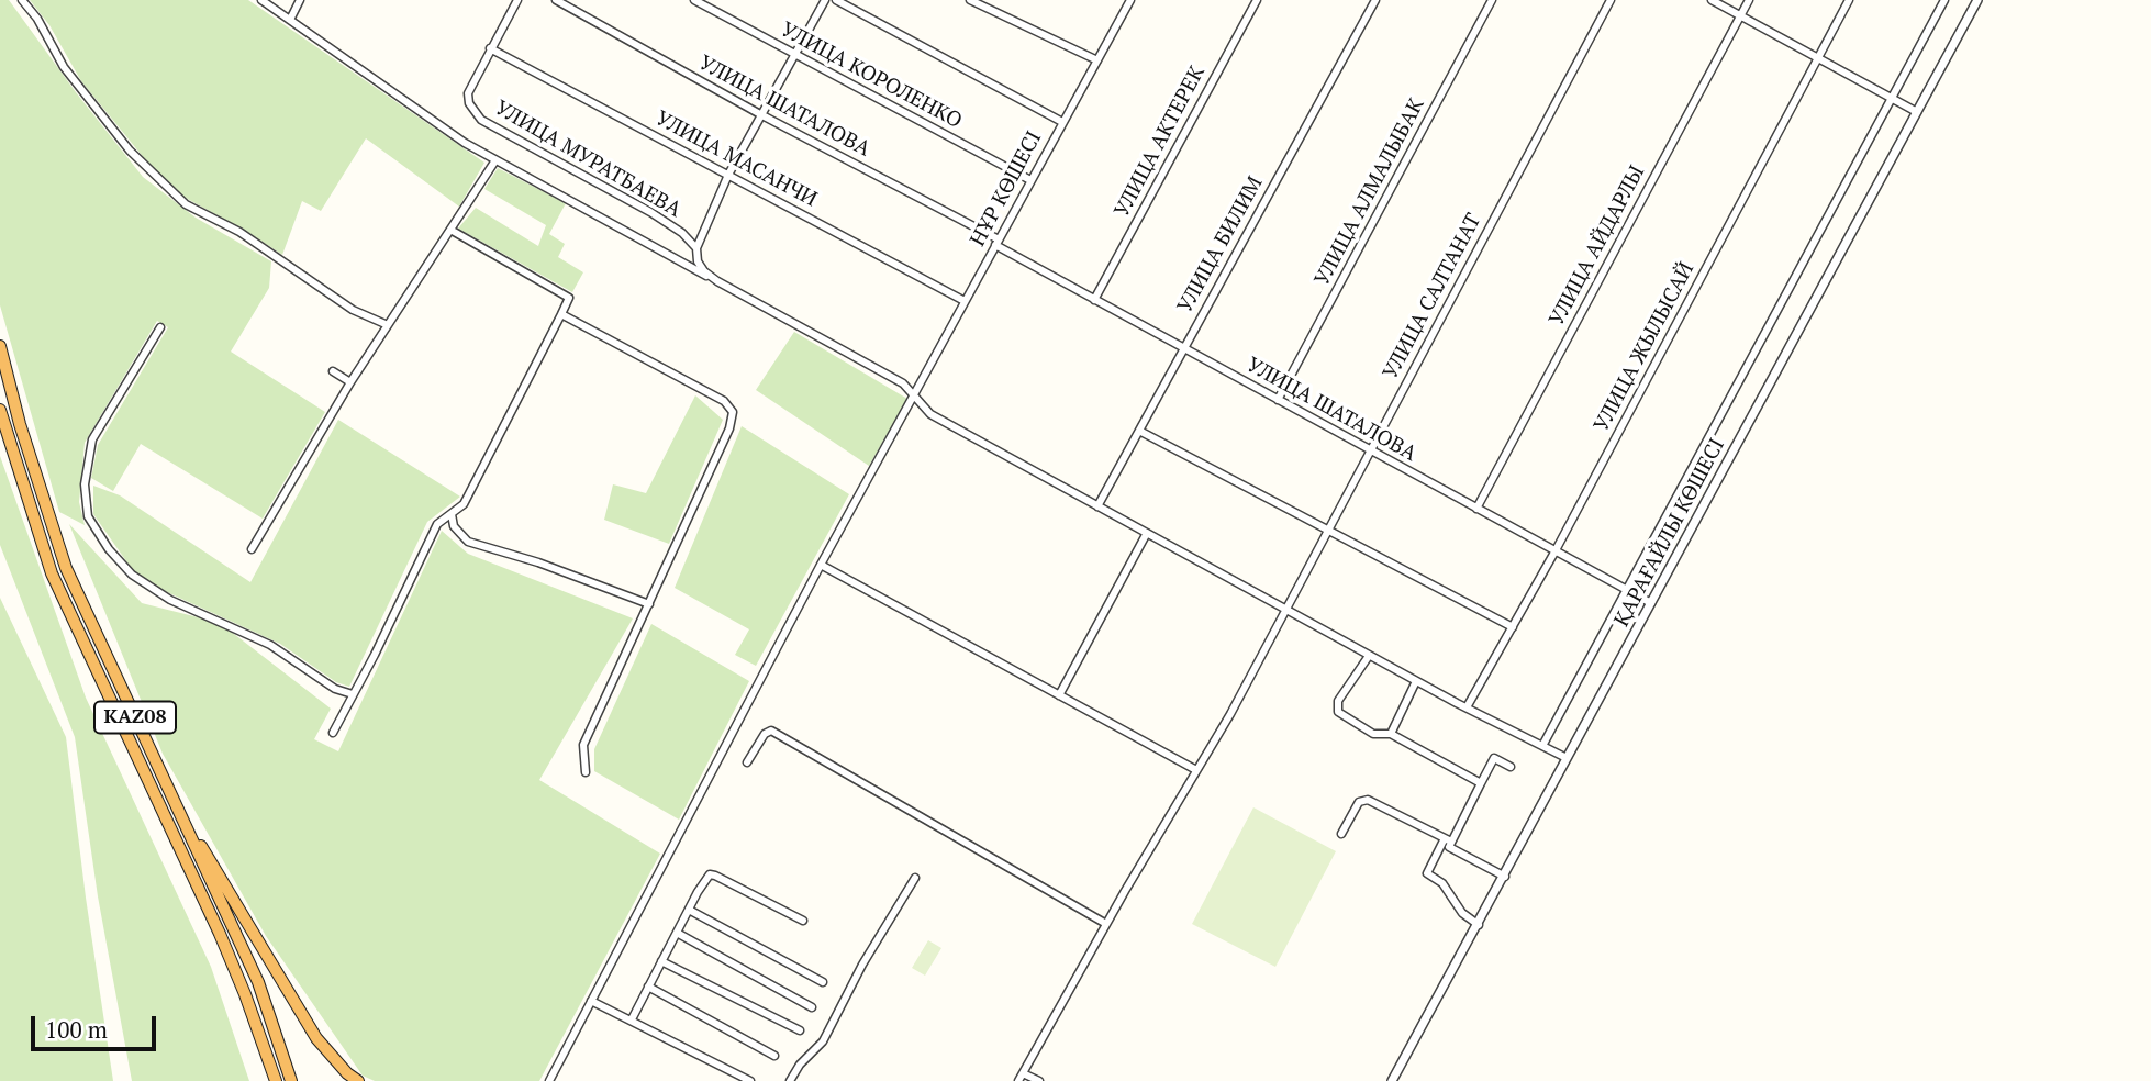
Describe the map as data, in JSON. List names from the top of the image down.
{
  "streets": {
    "highway": ["KAZ08"],
    "street": [
      "УЛИЦА КОРОЛЕНКО",
      "УЛИЦА ШАТАЛОВА",
      "УЛИЦА АКТЕРЕК",
      "УЛИЦА МУРАТБАЕВА",
      "УЛИЦА МАСАНЧИ",
      "НҰР КӨШЕСІ",
      "УЛИЦА АЛМАЛЫБАК",
      "УЛИЦА БИЛИМ",
      "УЛИЦА АЙДАРЛЫ",
      "УЛИЦА САЛТАНАТ",
      "УЛИЦА ЖЫЛЫСАЙ",
      "ҚАРАҒАЙЛЫ КӨШЕСІ"
    ]
  },
  "crossings": [
    ["УЛИЦА КОРОЛЕНКО", "НҰР КӨШЕСІ"],
    ["УЛИЦА ШАТАЛОВА", "УЛИЦА АКТЕРЕК"],
    ["УЛИЦА ШАТАЛОВА", "НҰР КӨШЕСІ"],
    ["УЛИЦА ШАТАЛОВА", "УЛИЦА АЛМАЛЫБАК"],
    ["УЛИЦА ШАТАЛОВА", "УЛИЦА БИЛИМ"],
    ["УЛИЦА ШАТАЛОВА", "УЛИЦА АЙДАРЛЫ"],
    ["УЛИЦА ШАТАЛОВА", "УЛИЦА САЛТАНАТ"],
    ["УЛИЦА ШАТАЛОВА", "УЛИЦА ЖЫЛЫСАЙ"],
    ["УЛИЦА ШАТАЛОВА", "ҚАРАҒАЙЛЫ КӨШЕСІ"],
    ["УЛИЦА МУРАТБАЕВА", "УЛИЦА МАСАНЧИ"],
    ["УЛИЦА МУРАТБАЕВА", "НҰР КӨШЕСІ"],
    ["УЛИЦА МУРАТБАЕВА", "УЛИЦА БИЛИМ"],
    ["УЛИЦА МУРАТБАЕВА", "УЛИЦА САЛТАНАТ"],
    ["УЛИЦА МУРАТБАЕВА", "УЛИЦА ЖЫЛЫСАЙ"],
    ["УЛИЦА МУРАТБАЕВА", "ҚАРАҒАЙЛЫ КӨШЕСІ"],
    ["УЛИЦА МАСАНЧИ", "НҰР КӨШЕСІ"]
  ],
  "scale_bar": "100 m"
}
